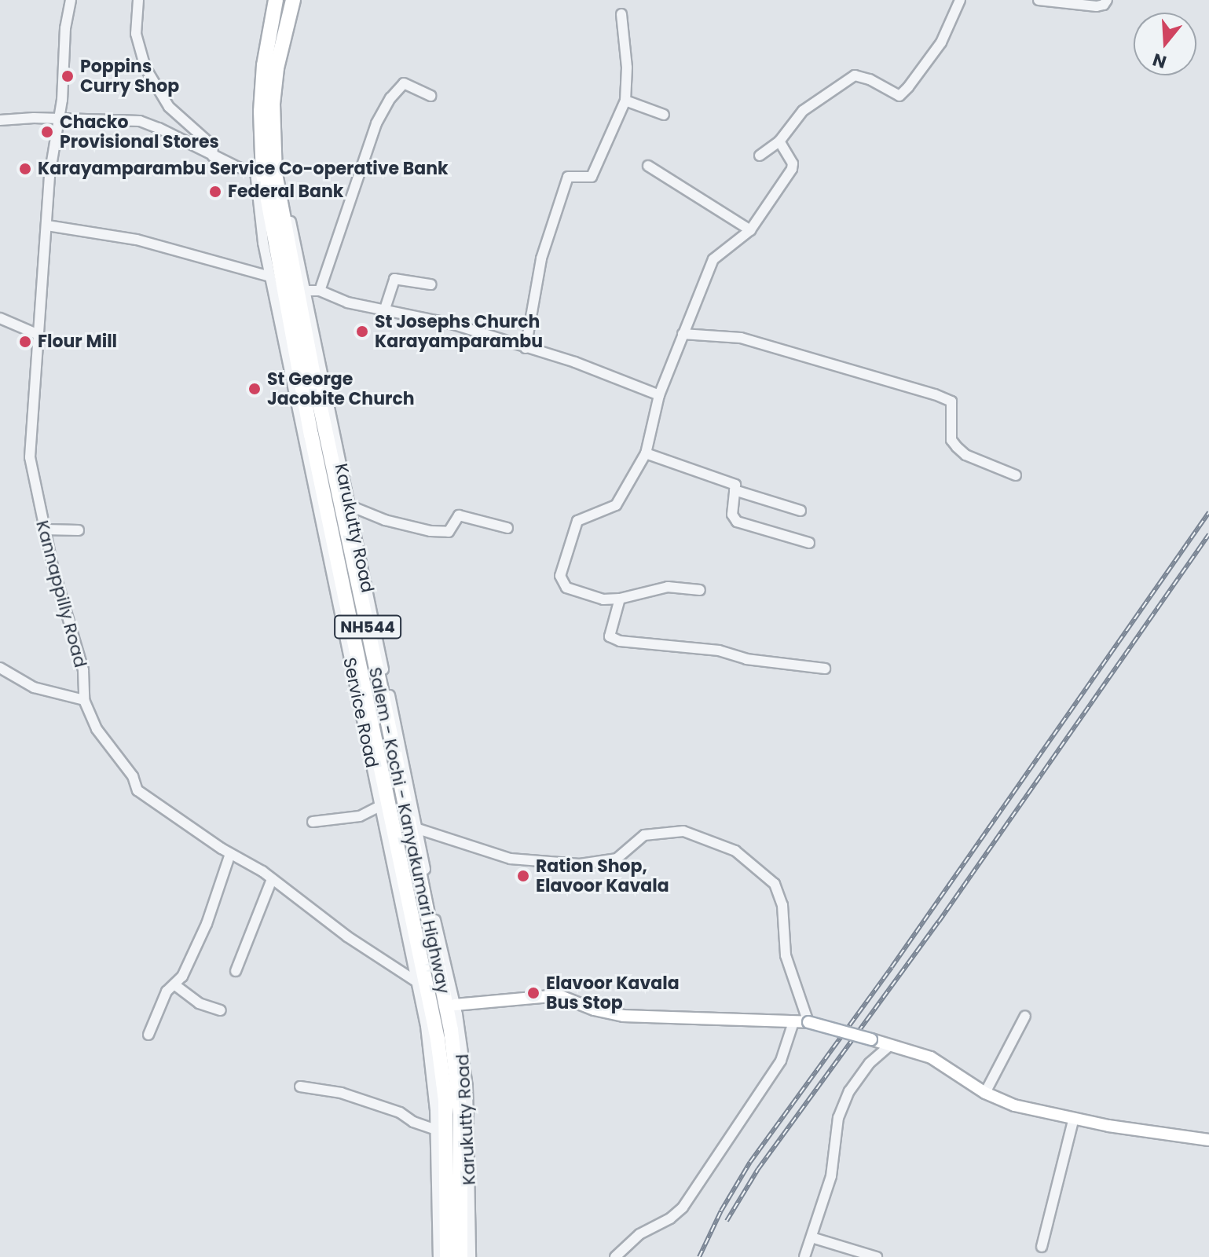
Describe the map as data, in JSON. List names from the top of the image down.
{
  "streets": {
    "highway": ["NH544", "Salem - Kochi - Kanyakumari Highway"],
    "street": ["Karukutty Road", "Kannappilly Road", "Service Road"]
  },
  "crossings": [
    ["Karukutty Road", "Service Road"],
    ["Karukutty Road", "Salem - Kochi - Kanyakumari Highway"],
    ["Kannappilly Road", "Service Road"],
    ["Kannappilly Road", "Salem - Kochi - Kanyakumari Highway"],
    ["Service Road", "Salem - Kochi - Kanyakumari Highway"]
  ],
  "places": [
    "Poppins Curry Shop",
    "Chacko Provisional Stores",
    "Karayamparambu Service Co-operative Bank",
    "Federal Bank",
    "St Josephs Church Karayamparambu",
    "Flour Mill",
    "St George Jacobite Church",
    "Ration Shop, Elavoor Kavala",
    "Elavoor Kavala Bus Stop"
  ],
  "north": "bottom"
}
